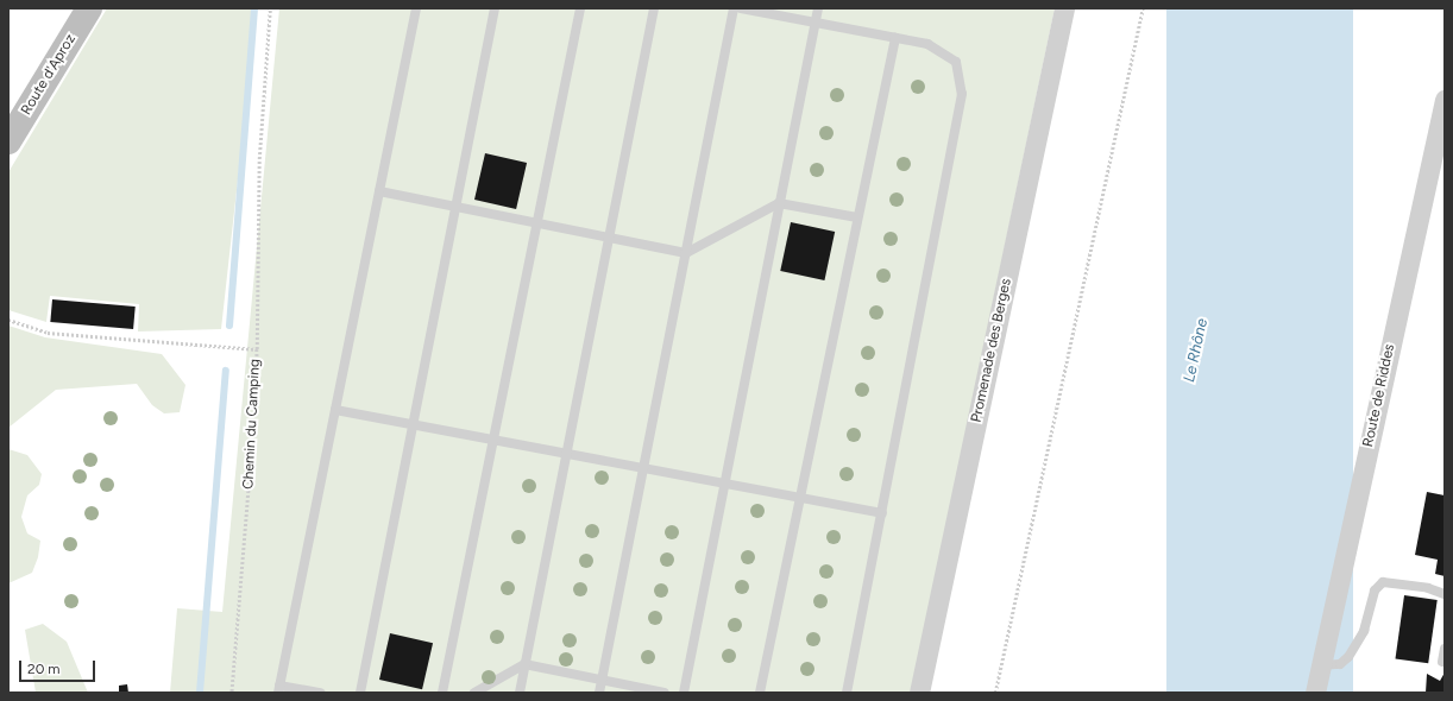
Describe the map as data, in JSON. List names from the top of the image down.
{
  "streets": {
    "street": ["Route d'Aproz", "Promenade des Berges", "Route de Riddes"],
    "path": ["Chemin du Camping"]
  },
  "water": ["Le Rhône"],
  "scale_bar": "20 m"
}
